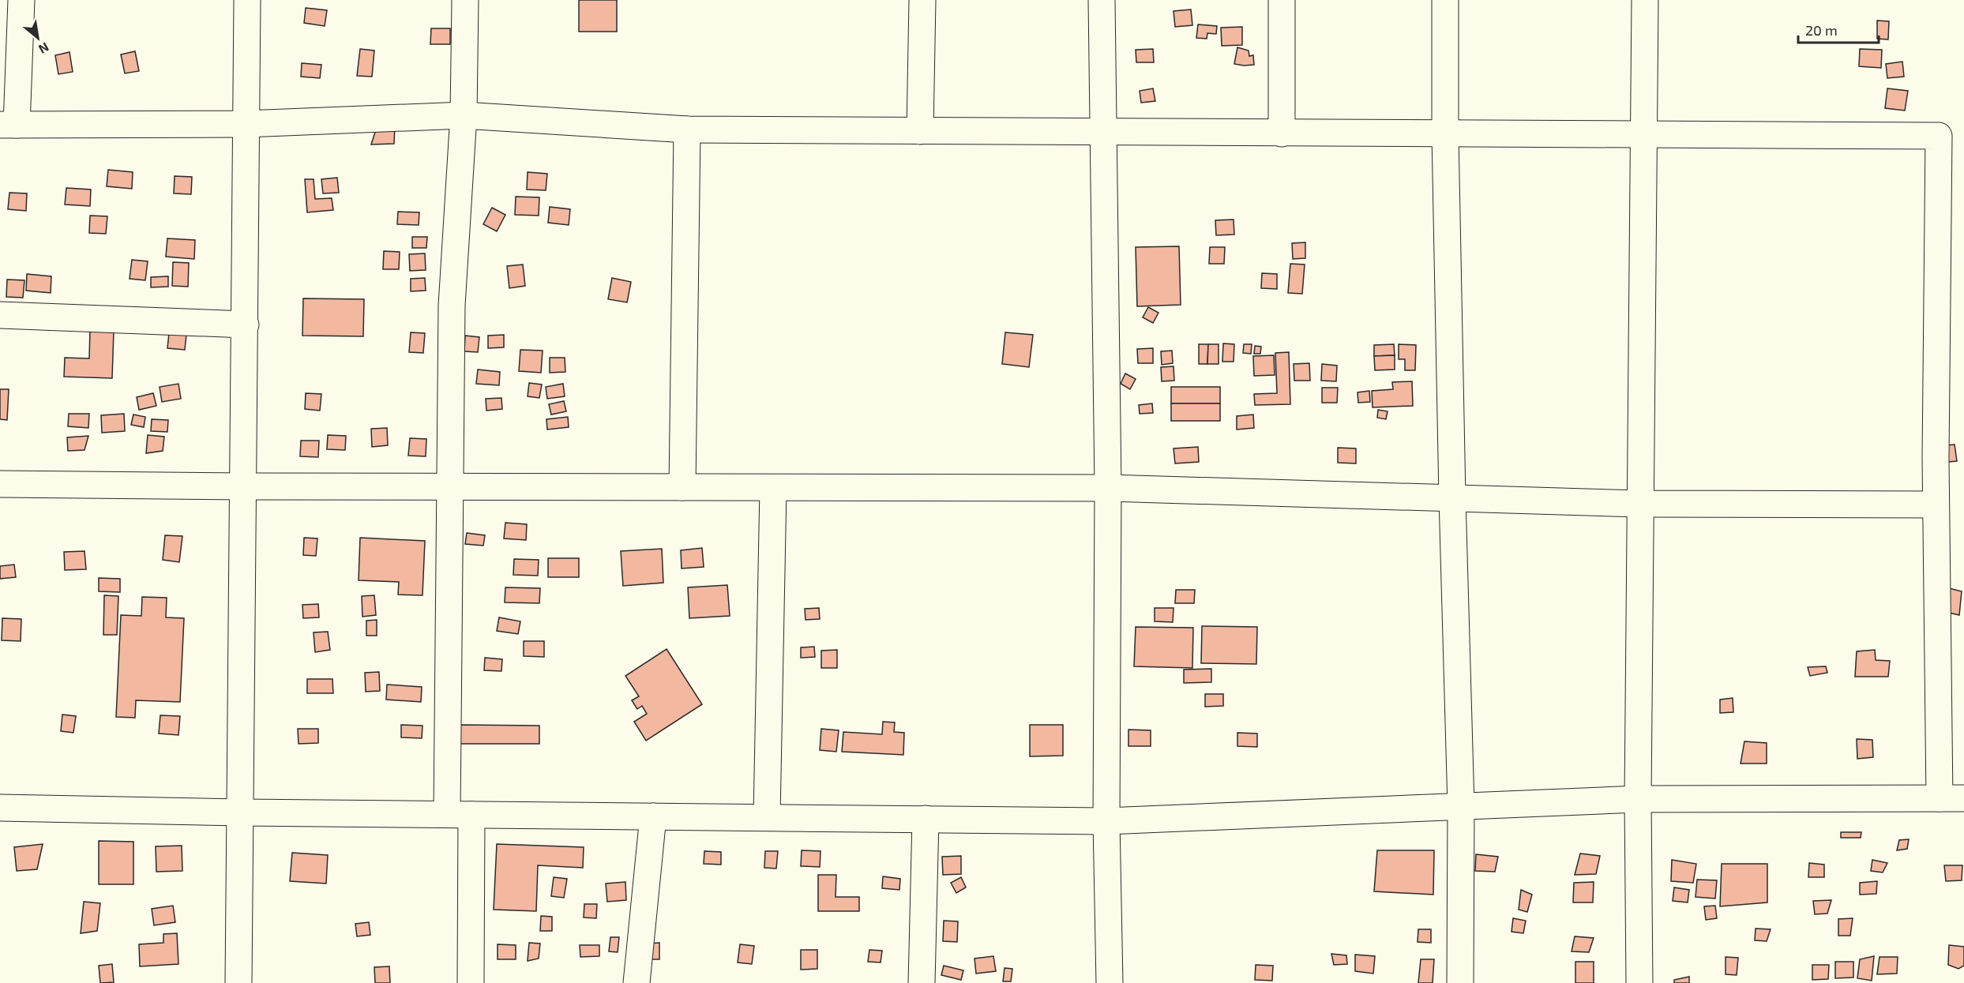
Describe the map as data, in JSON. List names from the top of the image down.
{
  "scale_bar": "20 m",
  "north": "bottom right"
}
